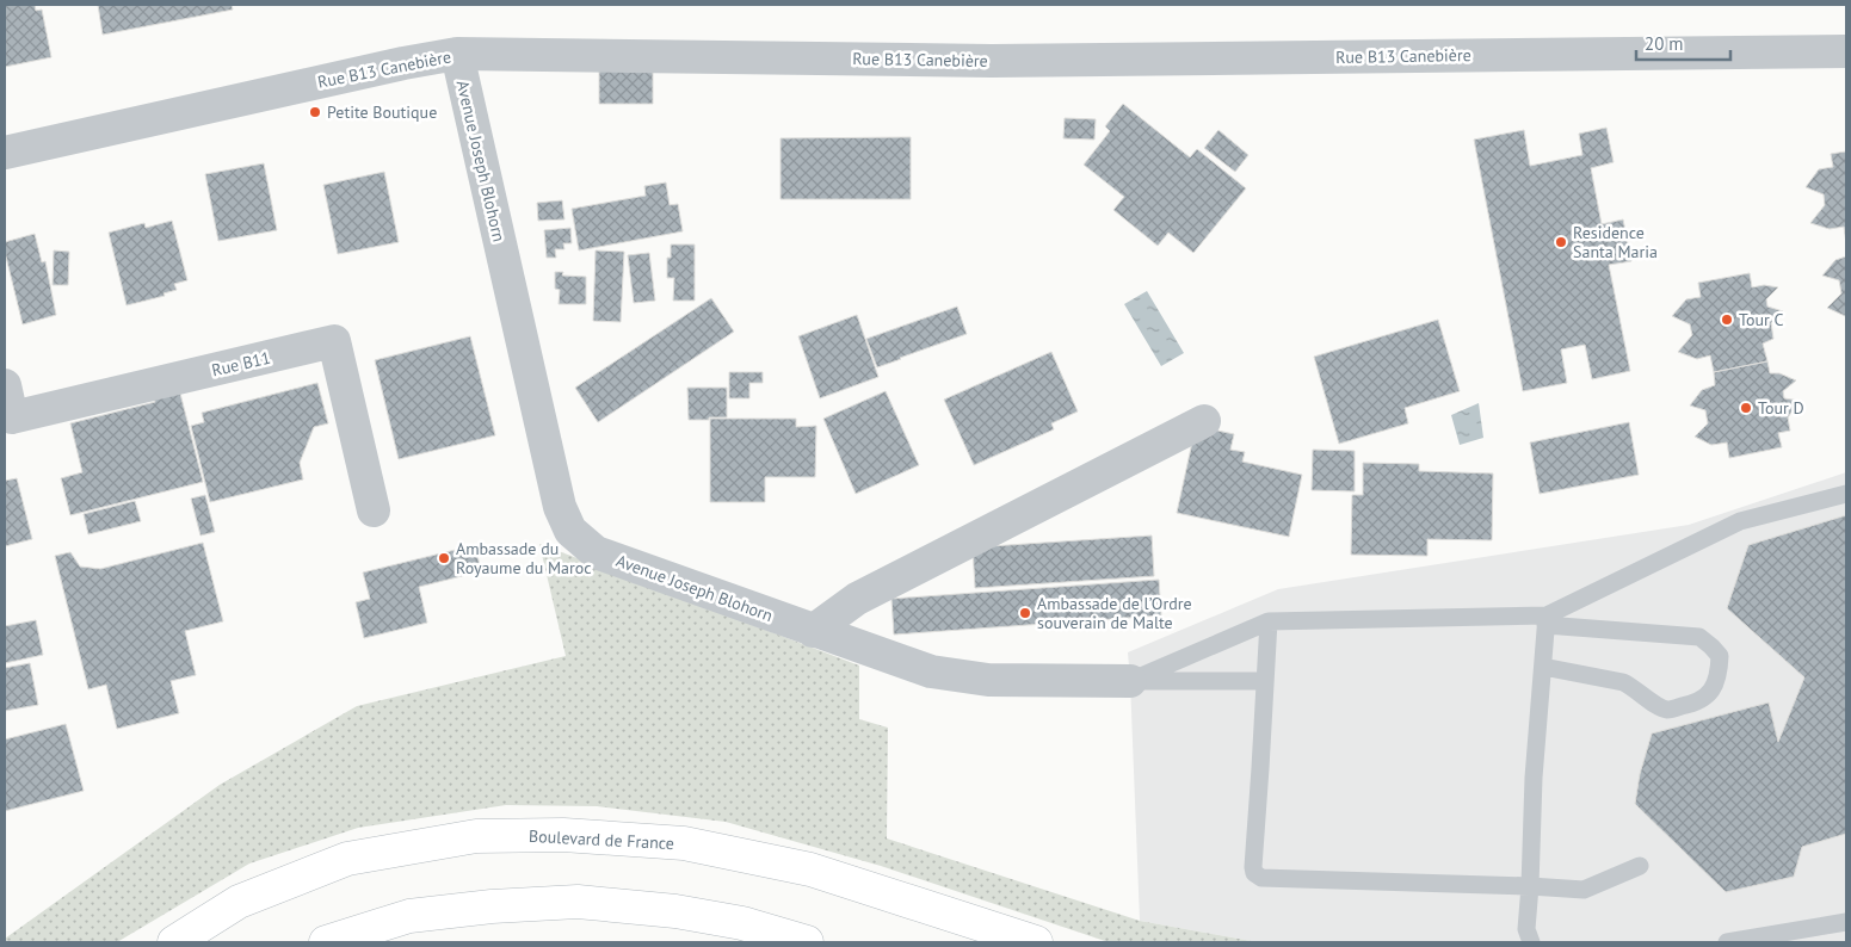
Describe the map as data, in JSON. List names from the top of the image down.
{
  "streets": {
    "main road": ["Boulevard de France"],
    "street": ["Rue B13 Canebière", "Avenue Joseph Blohorn", "Rue B11"]
  },
  "crossings": [
    ["Rue B13 Canebière", "Avenue Joseph Blohorn"]
  ],
  "places": [
    "Petite Boutique",
    "Residence Santa Maria",
    "Tour C",
    "Tour D",
    "Ambassade du Royaume du Maroc",
    "Ambassade de l’Ordre souverain de Malte"
  ],
  "scale_bar": "20 m"
}
